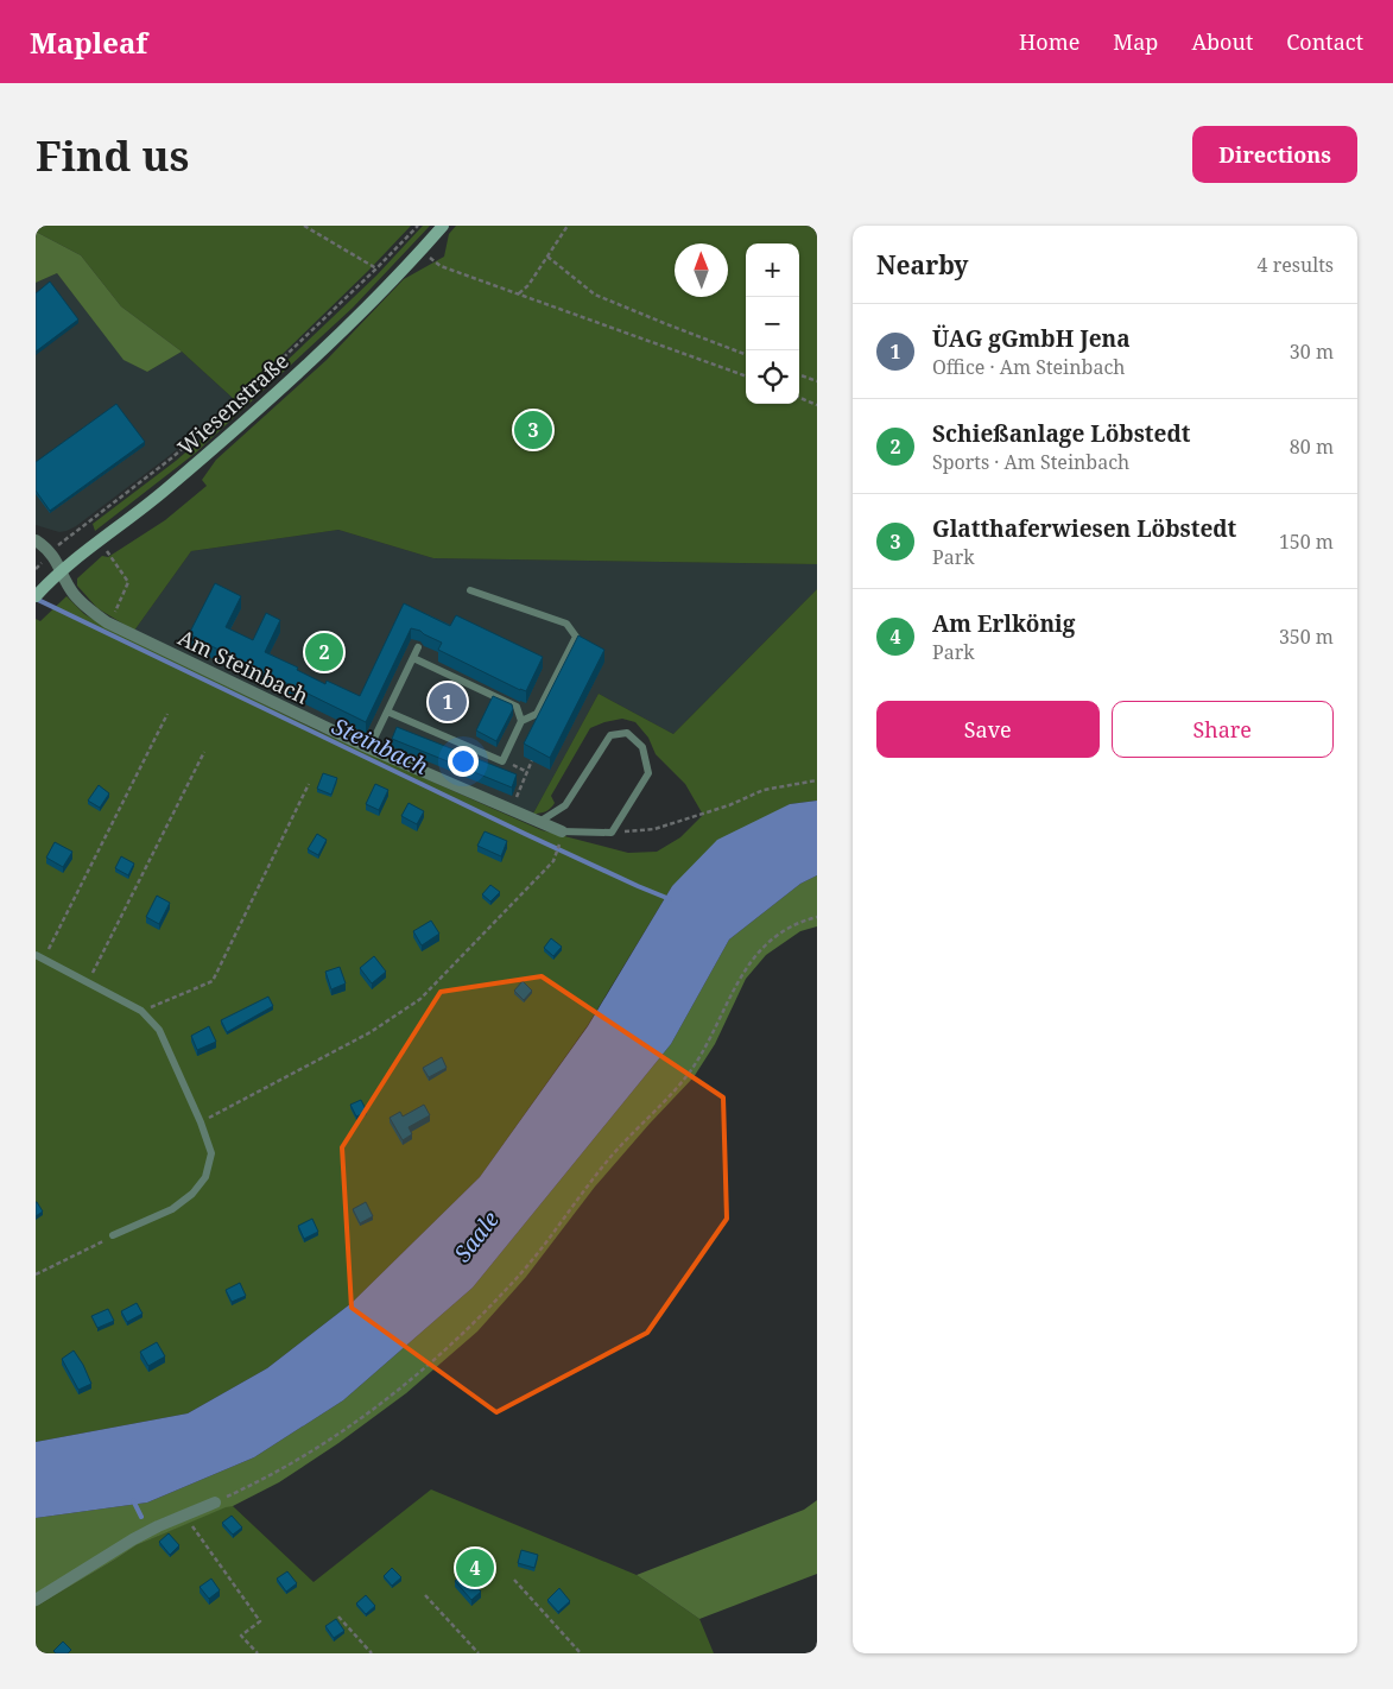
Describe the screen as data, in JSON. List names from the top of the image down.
{
  "streets": {
    "street": ["Wiesenstraße", "Am Steinbach"]
  },
  "crossings": [
    ["Wiesenstraße", "Am Steinbach"]
  ],
  "water": ["Steinbach", "Saale"],
  "north": "top",
  "page": {
    "header": "Mapleaf",
    "nav": [
      "Home",
      "Map",
      "About",
      "Contact"
    ],
    "buttons": [
      "Directions",
      ["Save", "Share"]
    ],
    "title": "Find us",
    "heading": ["Nearby", "4 results"],
    "map_buttons": ["+", "−"],
    "list": [
      {
        "mark": "1",
        "name": "ÜAG gGmbH Jena",
        "note": "Office · Am Steinbach",
        "value": "30 m"
      },
      {
        "mark": "2",
        "name": "Schießanlage Löbstedt",
        "note": "Sports · Am Steinbach",
        "value": "80 m"
      },
      {
        "mark": "3",
        "name": "Glatthaferwiesen Löbstedt",
        "note": "Park",
        "value": "150 m"
      },
      {
        "mark": "4",
        "name": "Am Erlkönig",
        "note": "Park",
        "value": "350 m"
      }
    ],
    "pins": [
      "3",
      "2",
      "1",
      "4"
    ]
  }
}
